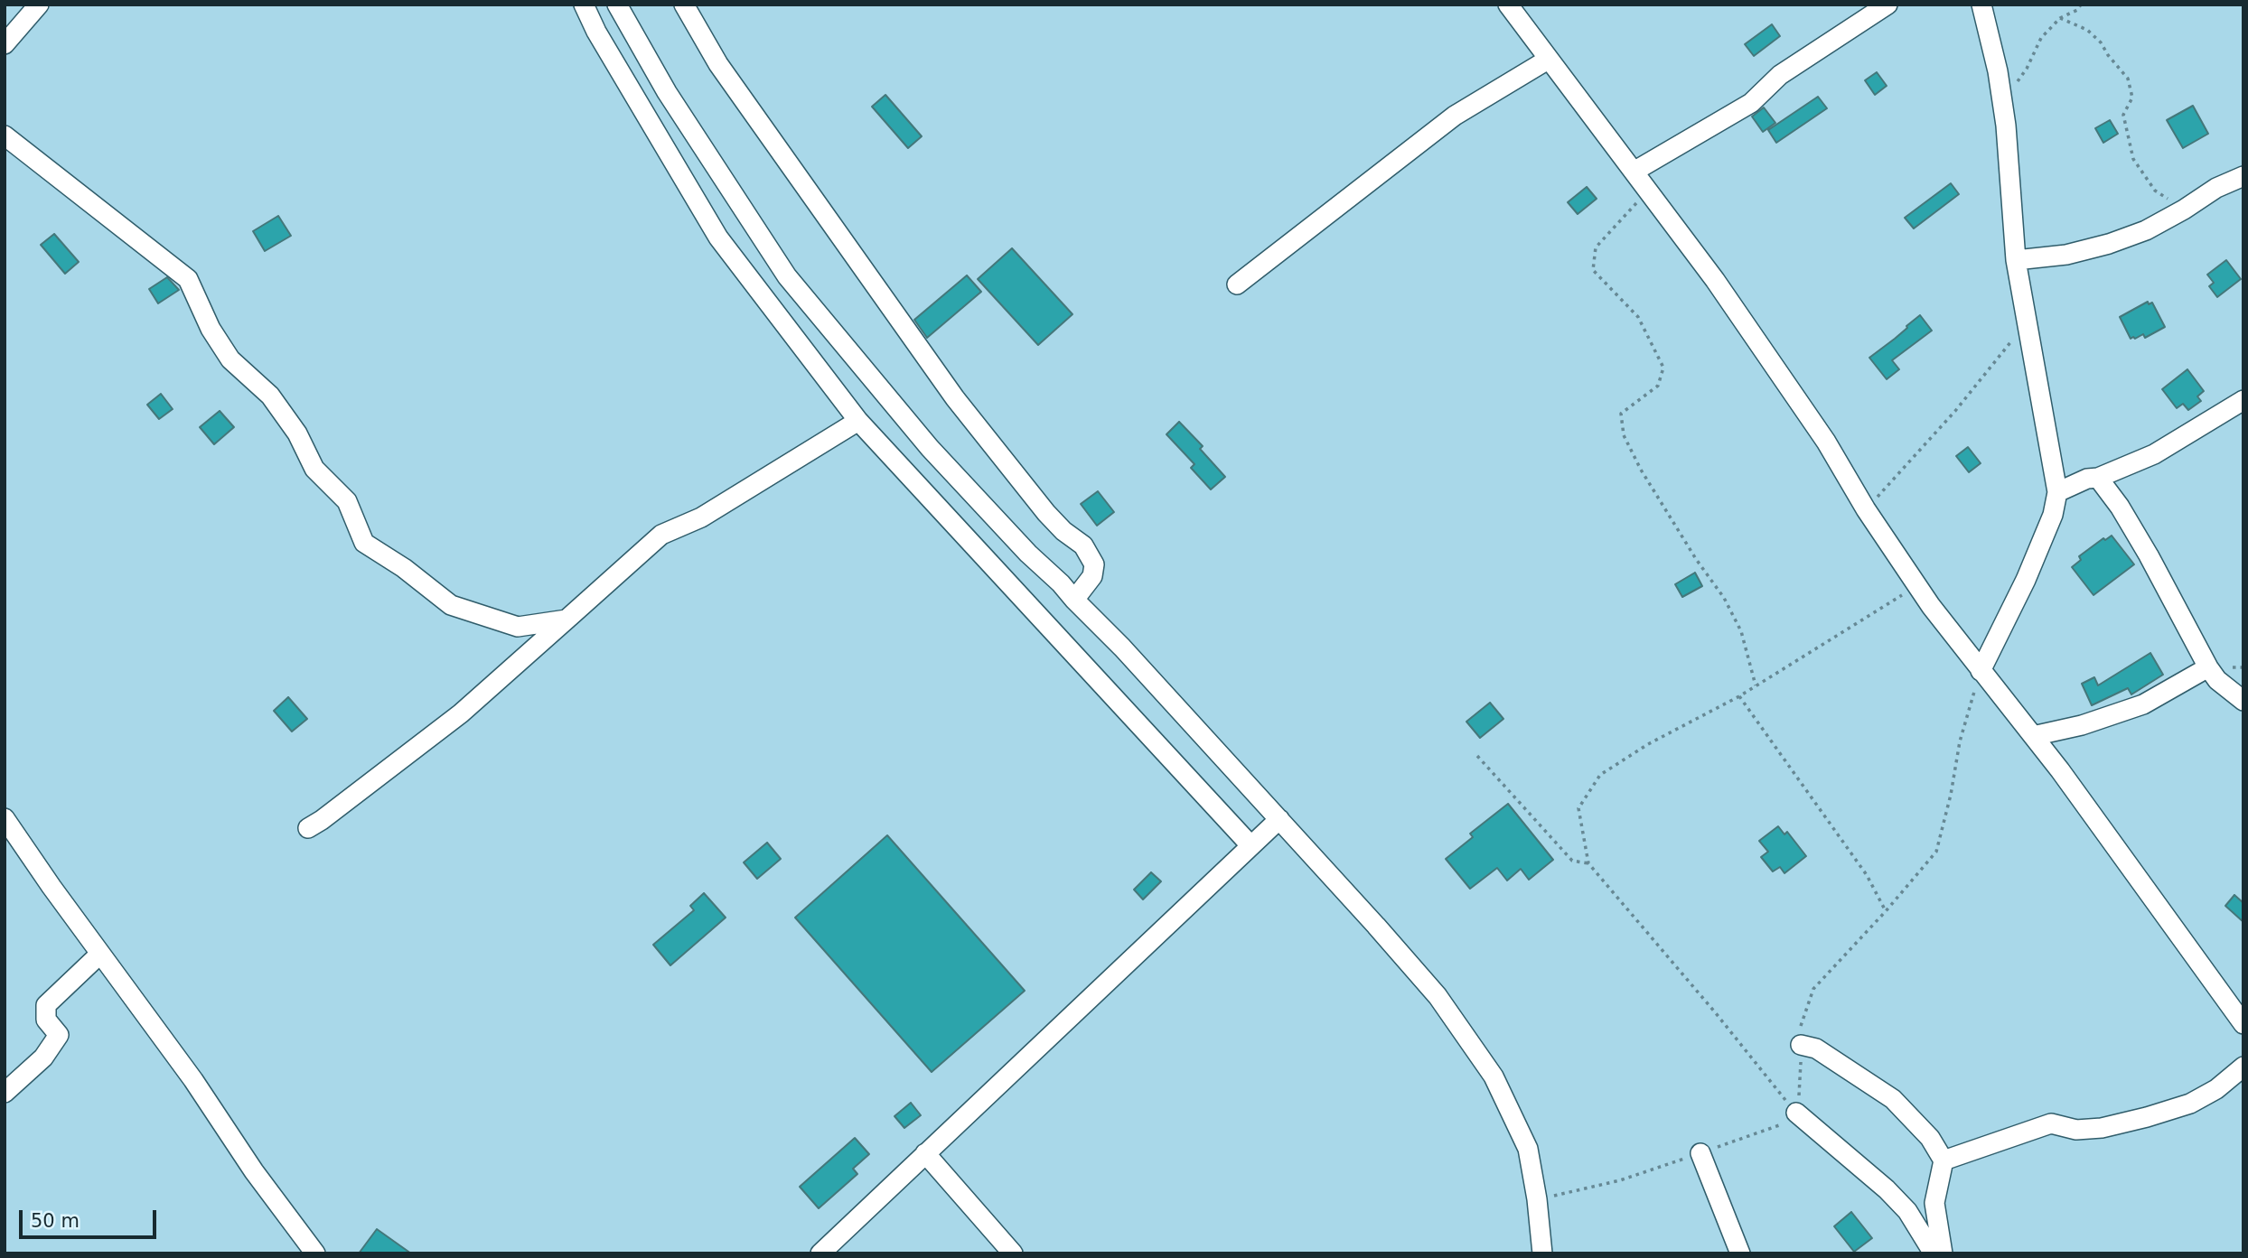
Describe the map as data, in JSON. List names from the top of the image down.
{
  "scale_bar": "50 m"
}
